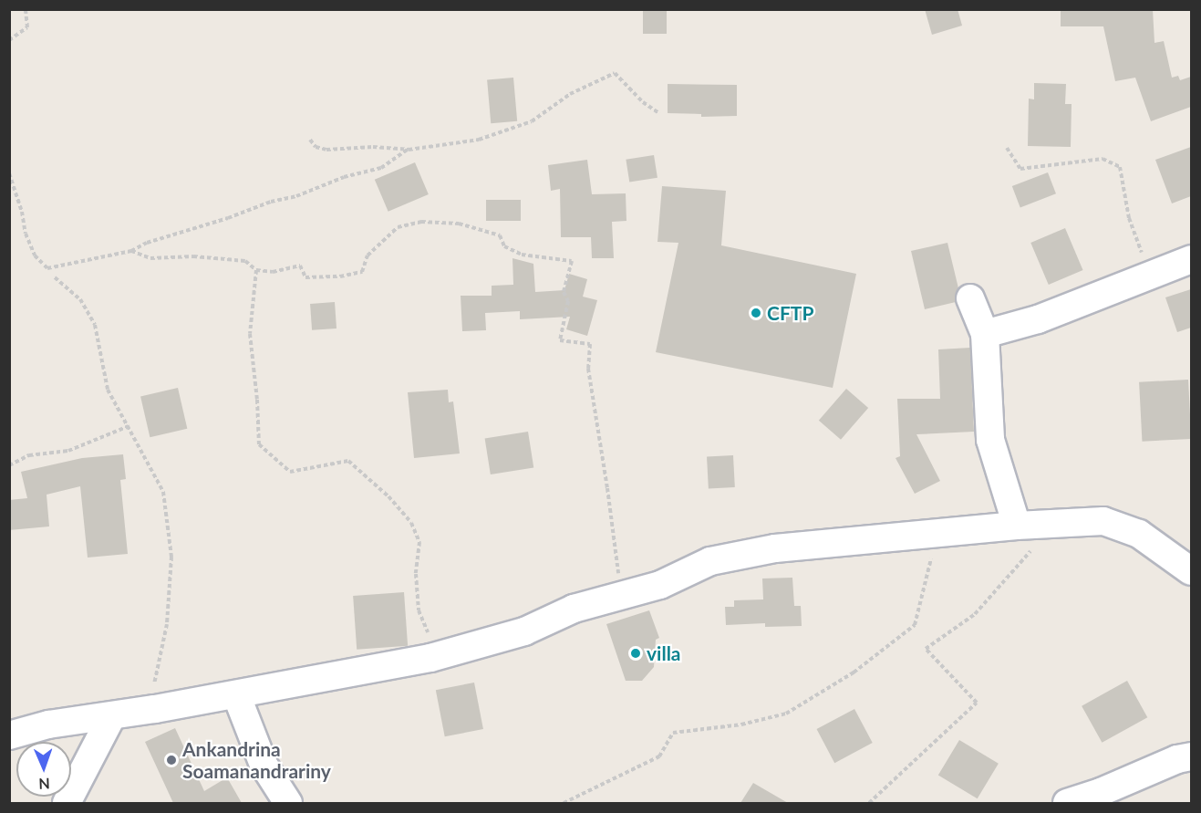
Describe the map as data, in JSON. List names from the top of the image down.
{
  "places": ["CFTP", "villa", "Ankandrina Soamanandrariny"],
  "north": "bottom"
}
